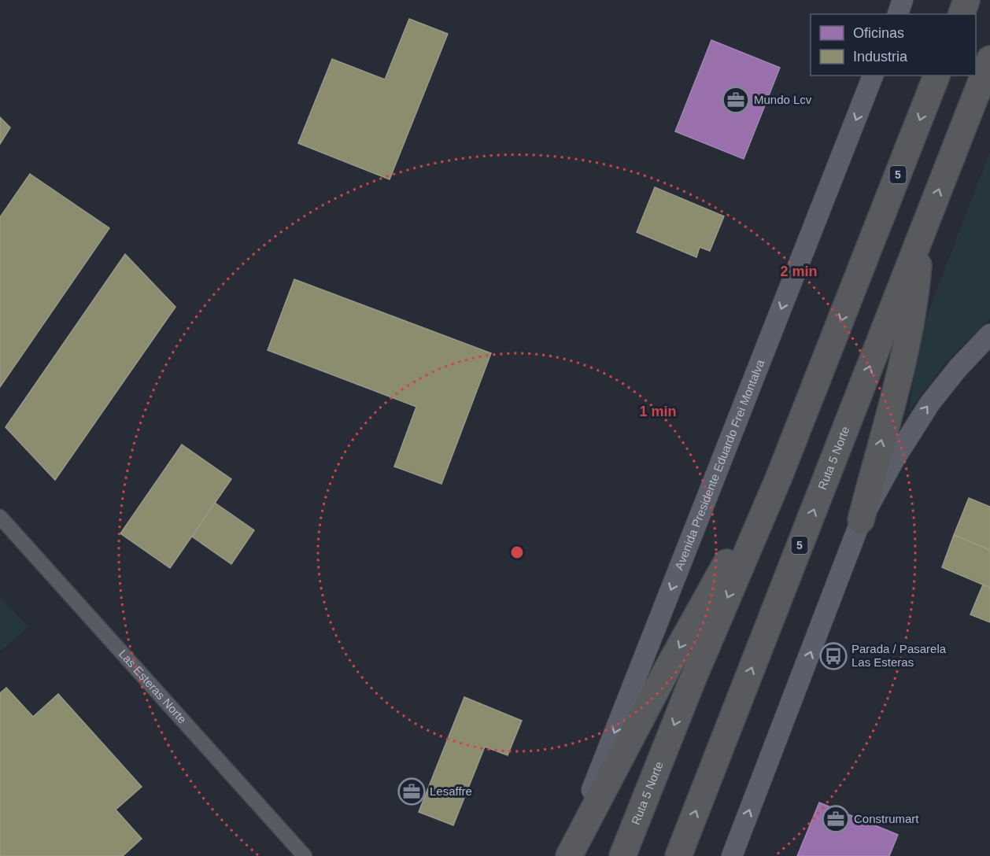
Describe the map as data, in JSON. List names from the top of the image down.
{
  "streets": {
    "highway": ["5", "Ruta 5 Norte"],
    "main road": ["Avenida Presidente Eduardo Frei Montalva"],
    "street": ["Las Esteras Norte"]
  },
  "places": {
    "office": ["Mundo Lcv", "Lesaffre", "Construmart"],
    "bus stop": ["Parada / Pasarela Las Esteras"]
  },
  "legend": ["Oficinas", "Industria"],
  "rings": ["2 min", "1 min"]
}
